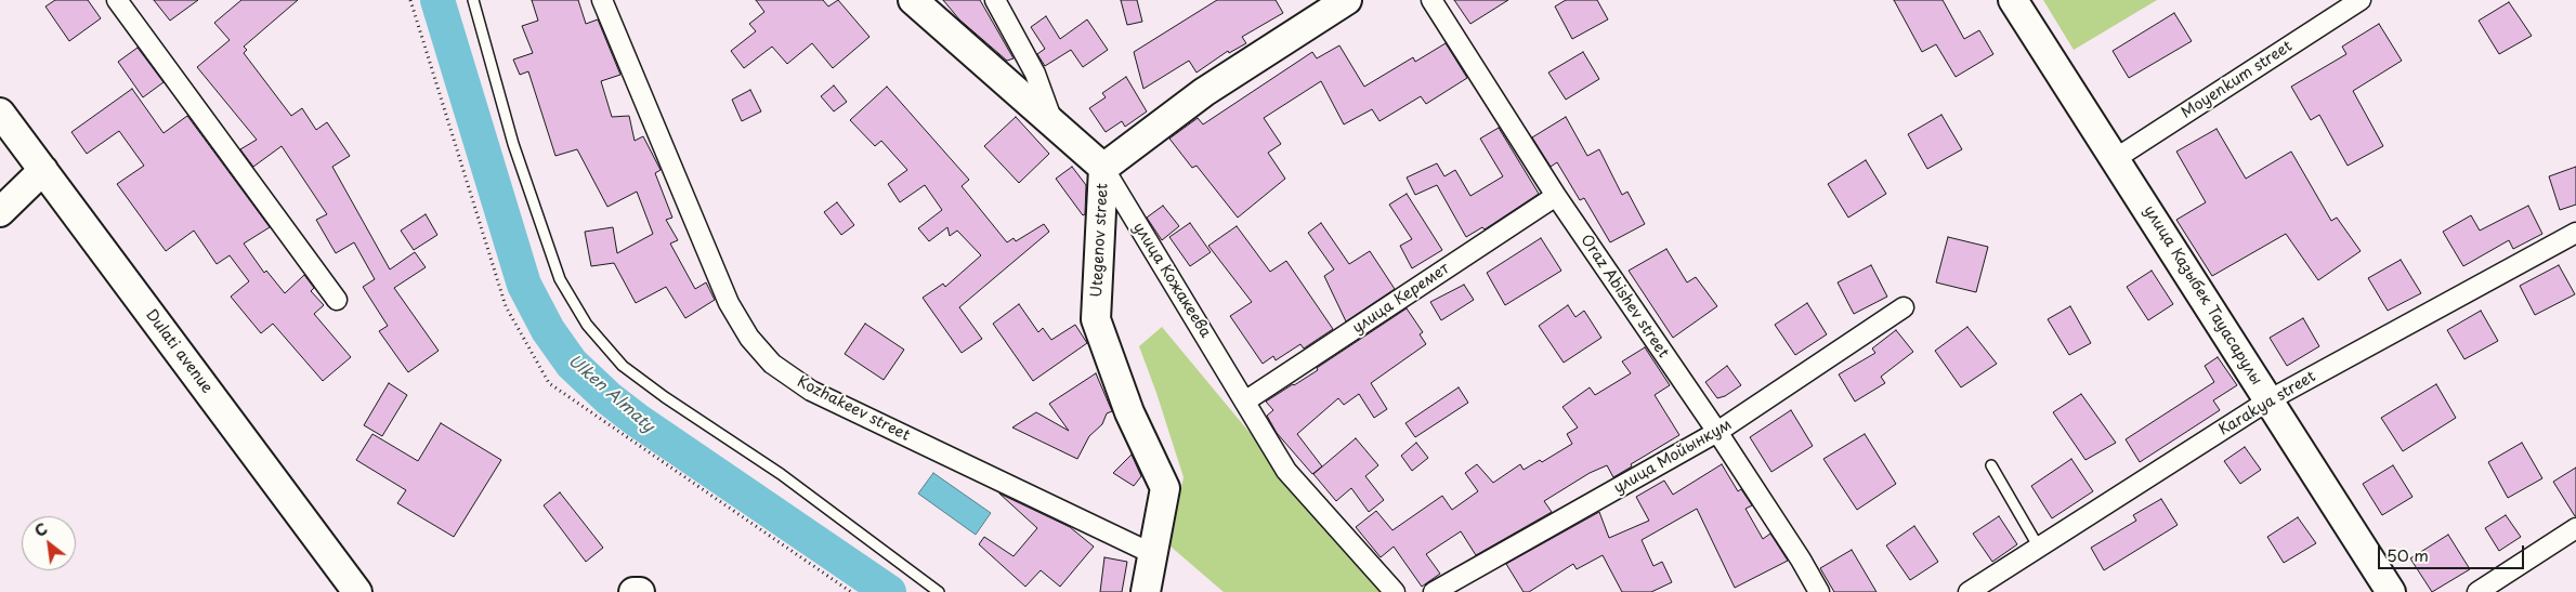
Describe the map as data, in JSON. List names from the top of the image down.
{
  "streets": {
    "street": [
      "Moyenkum street",
      "Utegenov street",
      "улица Кожакеева",
      "улица Казыбек Тауасарулы",
      "Oraz Abishev street",
      "улица Керемет",
      "Dulati avenue",
      "Karakya street",
      "Kozhakeev street",
      "улица Мойынкум"
    ]
  },
  "crossings": [
    ["Moyenkum street", "улица Казыбек Тауасарулы"],
    ["Utegenov street", "улица Кожакеева"],
    ["Utegenov street", "Kozhakeev street"],
    ["улица Кожакеева", "улица Керемет"],
    ["улица Казыбек Тауасарулы", "Karakya street"],
    ["Oraz Abishev street", "улица Керемет"],
    ["Oraz Abishev street", "улица Мойынкум"]
  ],
  "water": ["Ulken Almaty"],
  "scale_bar": "50 m",
  "north": "top left"
}
